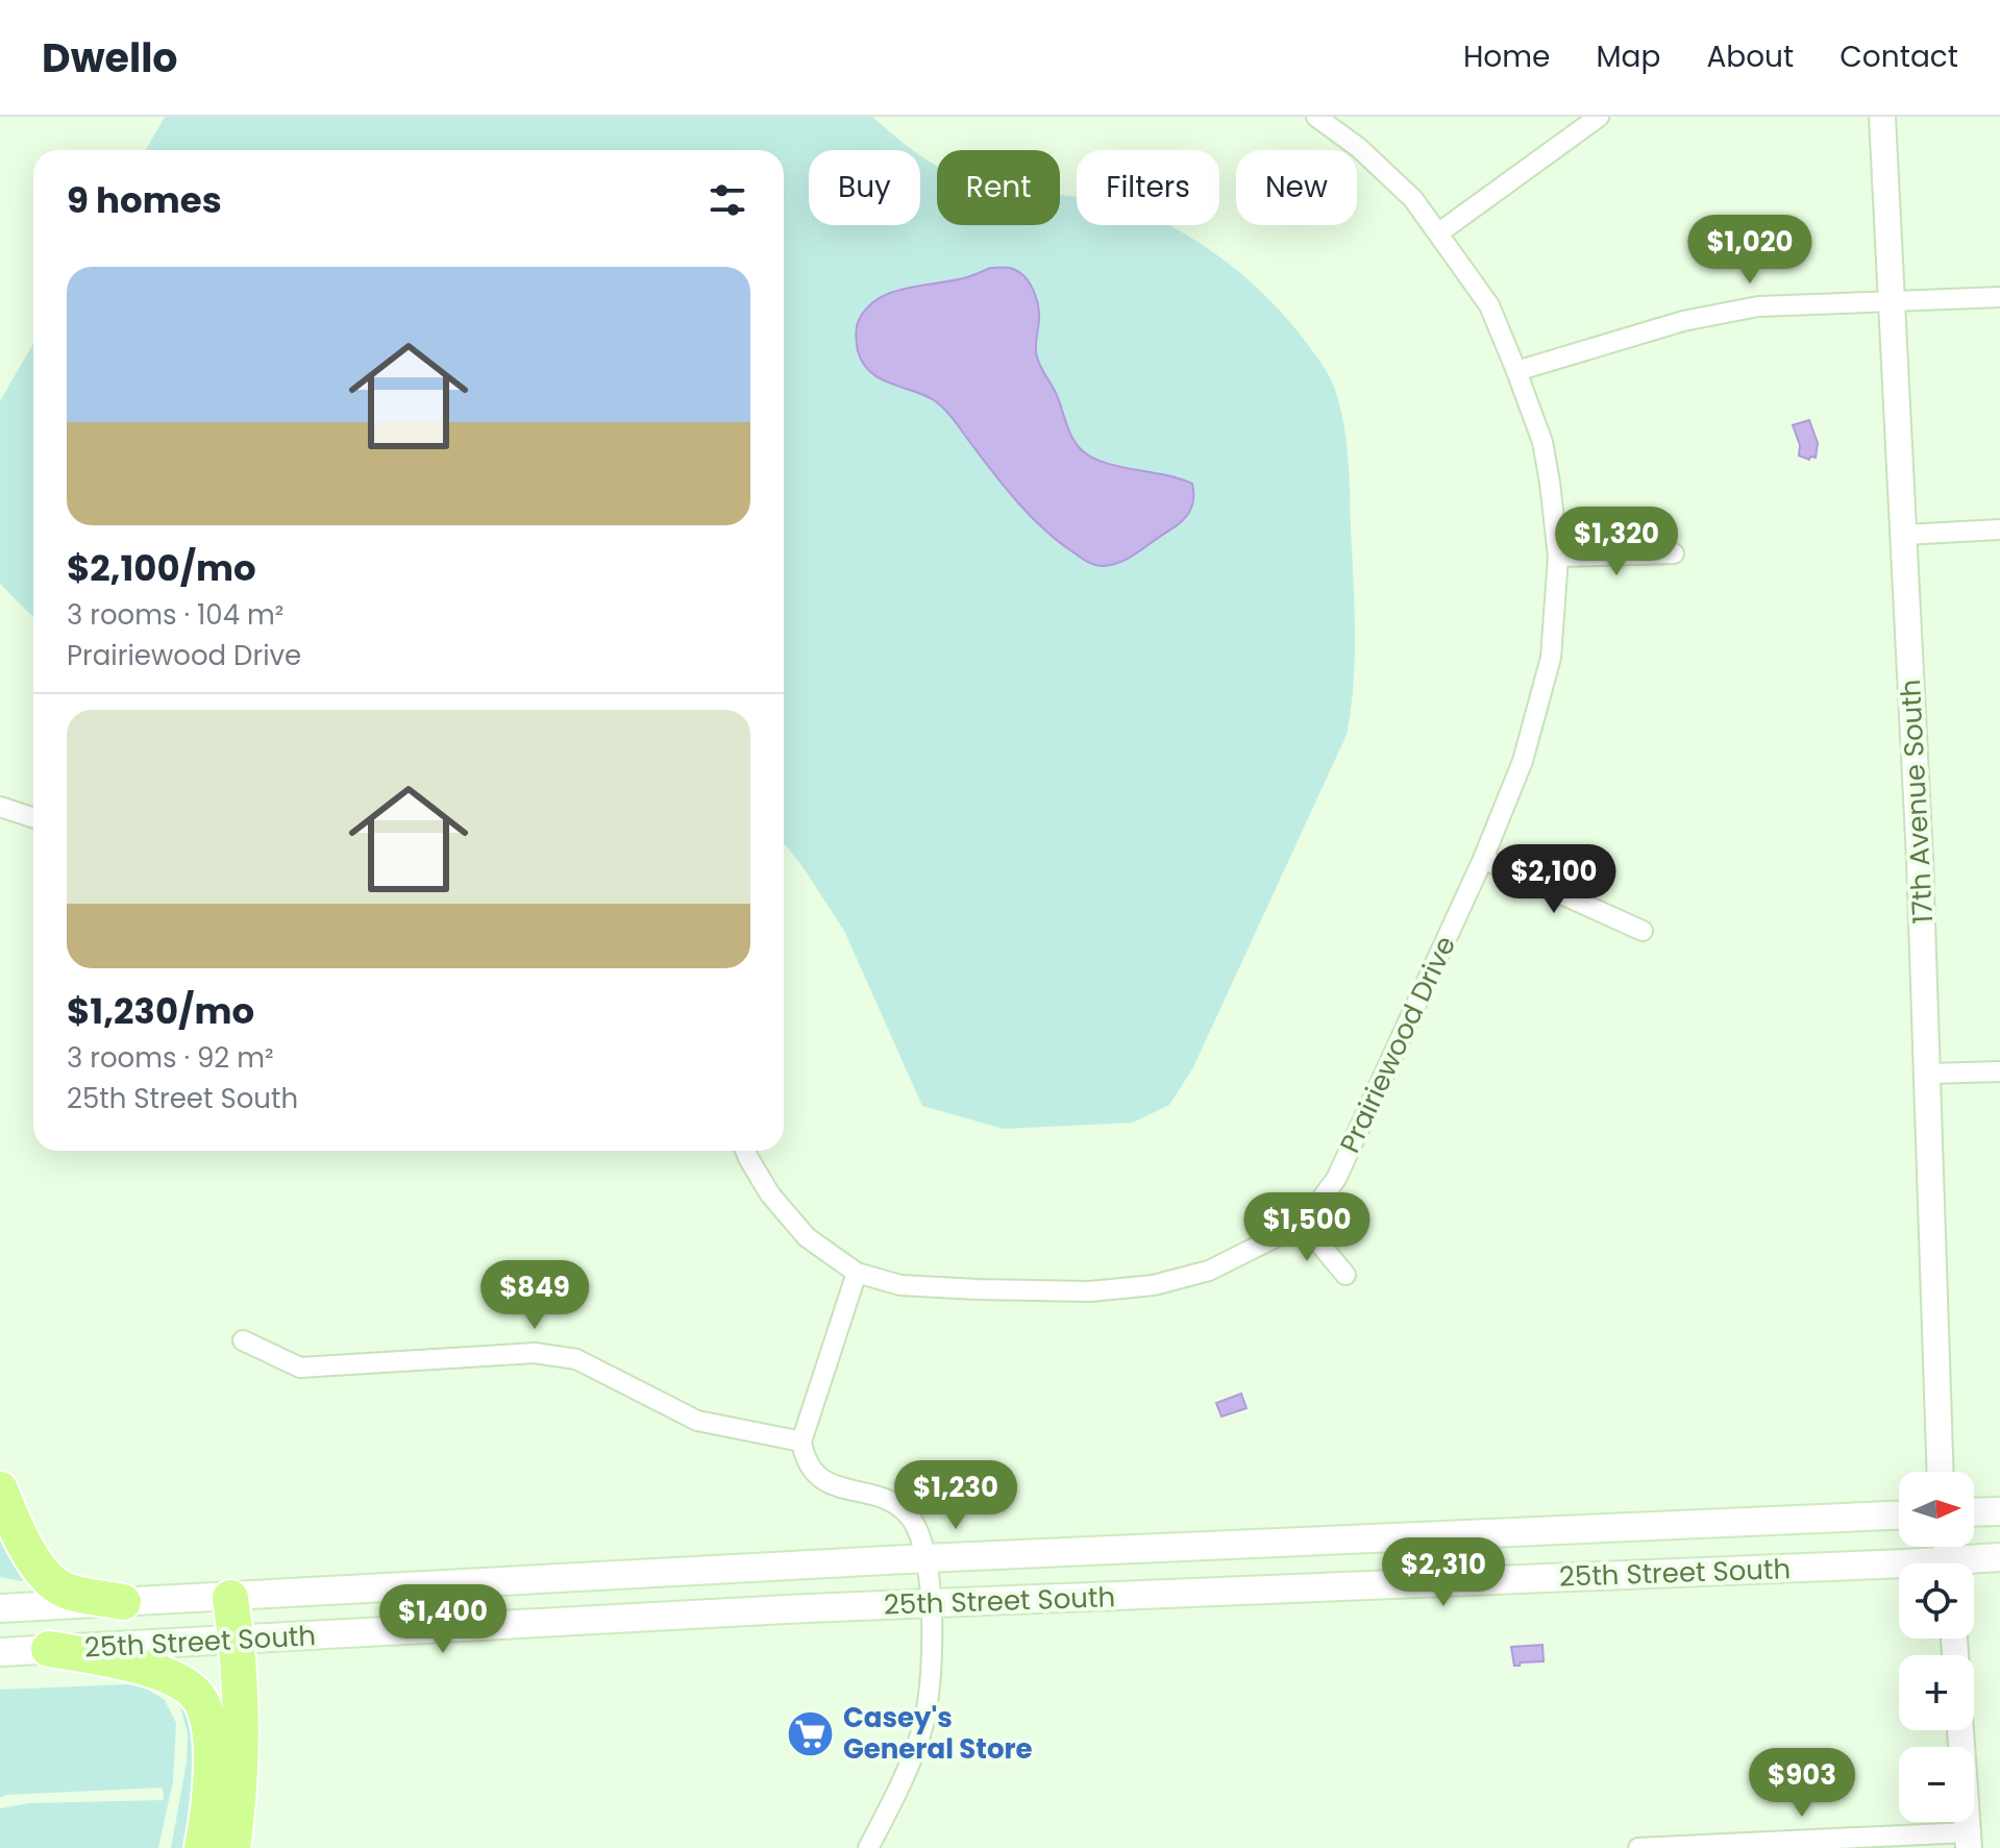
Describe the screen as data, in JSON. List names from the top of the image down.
{
  "streets": {
    "main road": ["25th Street South"],
    "street": ["17th Avenue South", "Prairiewood Drive"]
  },
  "places": {
    "supermarket": ["Casey's General Store"]
  },
  "north": "right",
  "page": {
    "header": "Dwello",
    "nav": [
      "Home",
      "Map",
      "About",
      "Contact"
    ],
    "chip": [
      "Buy",
      "Rent",
      "Filters",
      "New"
    ],
    "heading": "9 homes",
    "price": [
      "$1,020",
      "$1,320",
      "$2,100",
      "$1,500",
      "$849",
      "$1,230",
      "$2,310",
      "$1,400",
      "$903"
    ],
    "list": [
      {
        "name": "$2,100/mo",
        "note": "3 rooms · 104 m² · Prairiewood Drive"
      },
      {
        "name": "$1,230/mo",
        "note": "3 rooms · 92 m² · 25th Street South"
      }
    ],
    "map_buttons": ["+", "−"]
  }
}
